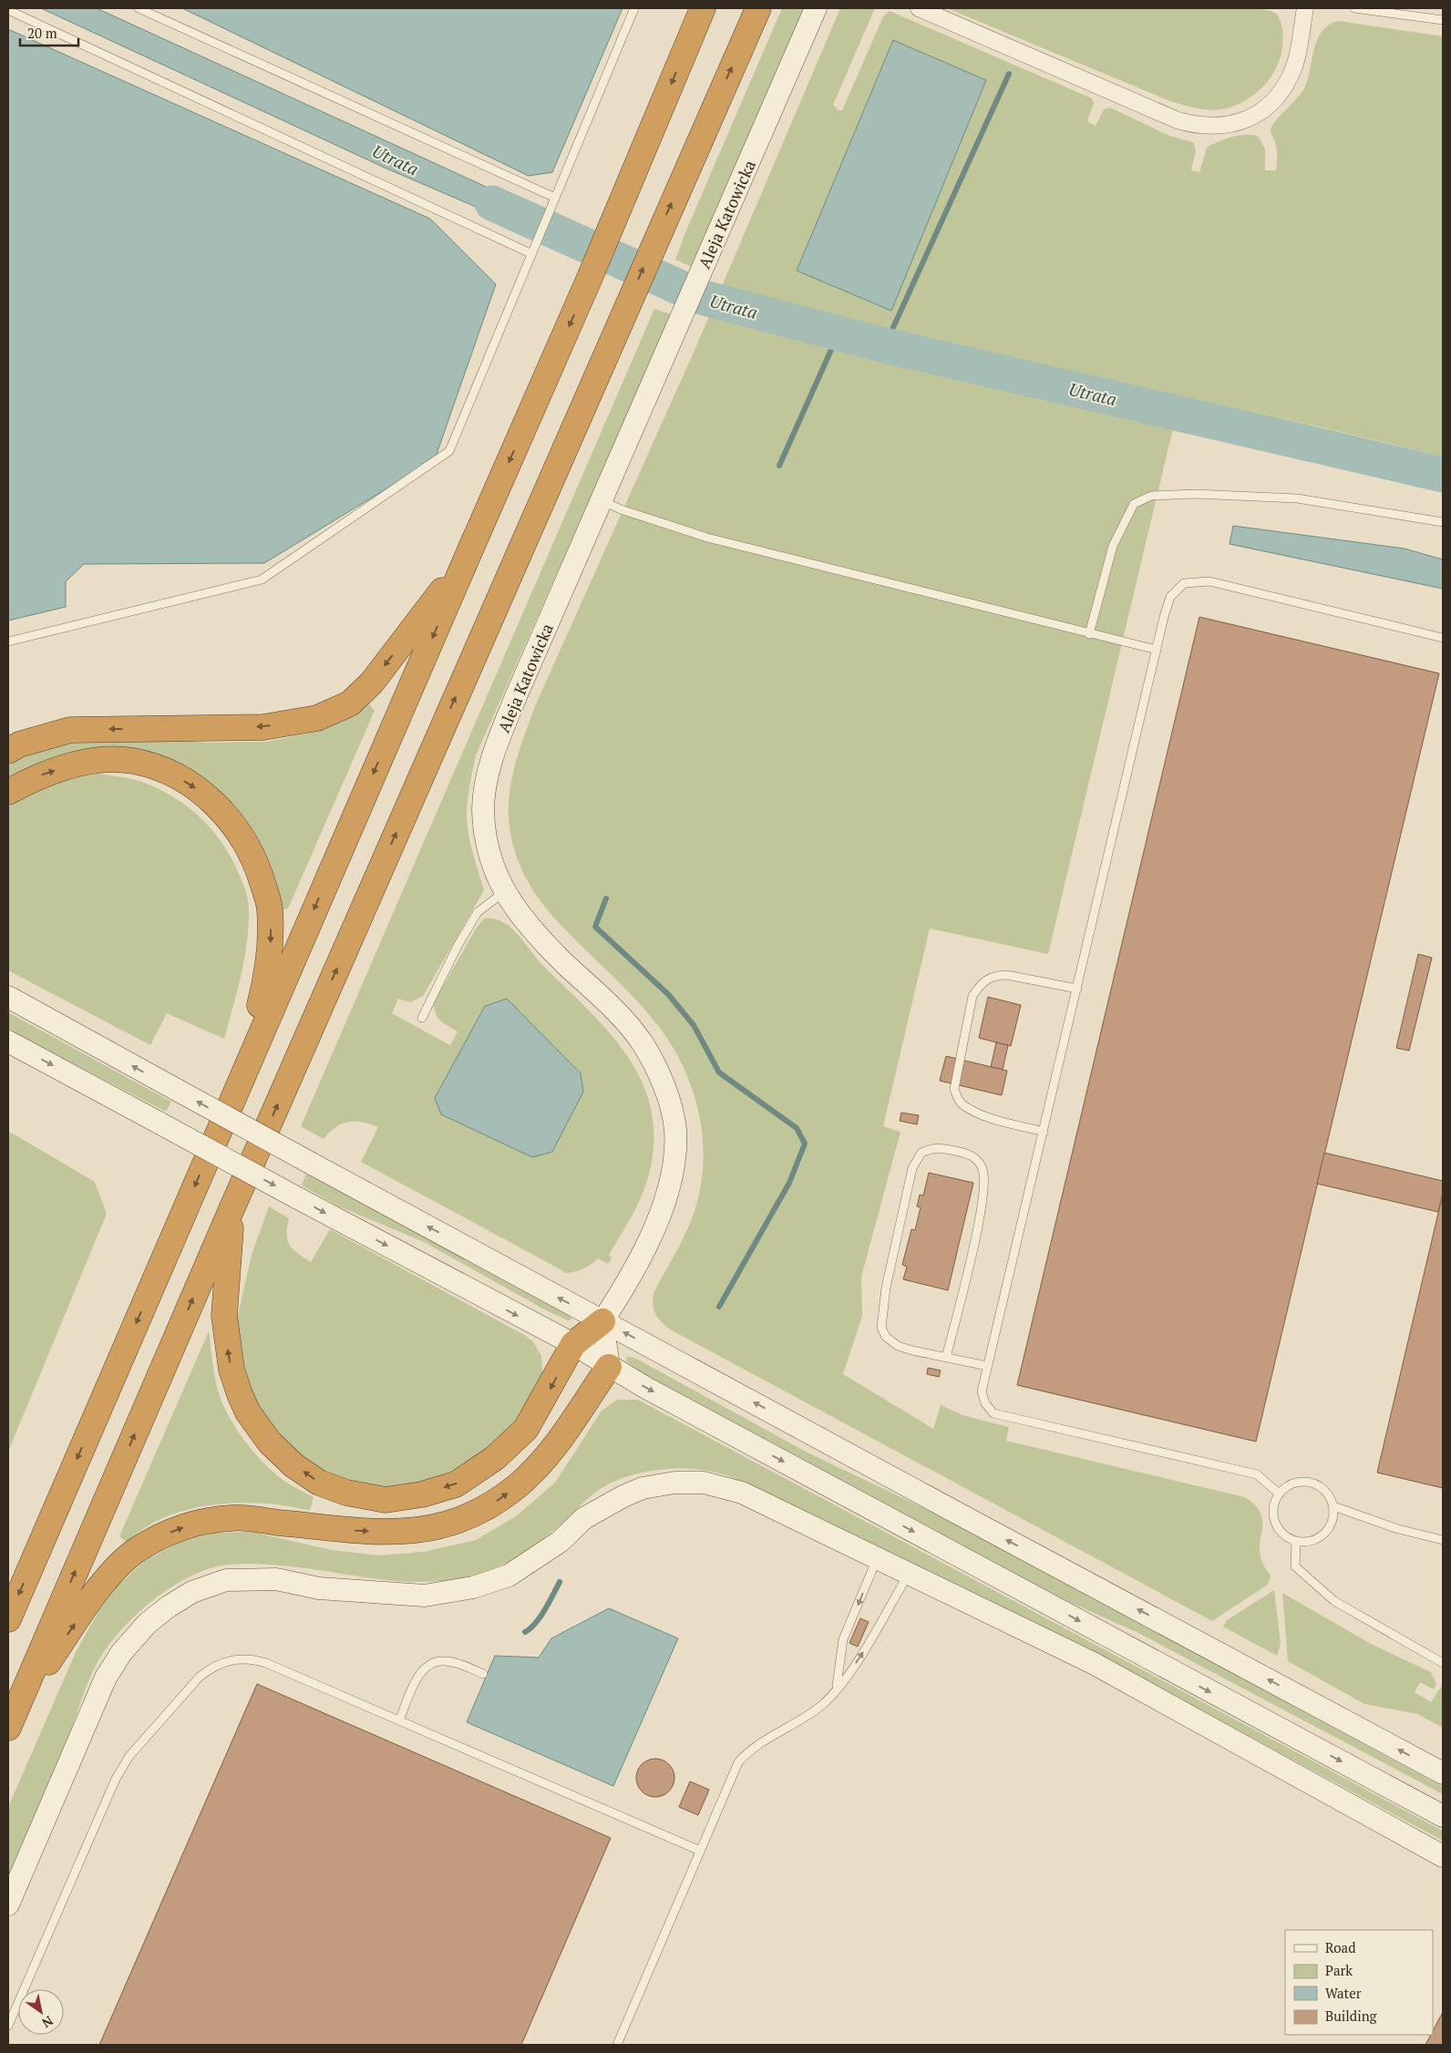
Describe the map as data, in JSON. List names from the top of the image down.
{
  "streets": {
    "street": ["Aleja Katowicka"]
  },
  "water": ["Utrata"],
  "legend": [
    "Road",
    "Park",
    "Water",
    "Building"
  ],
  "scale_bar": "20 m",
  "north": "bottom right"
}
